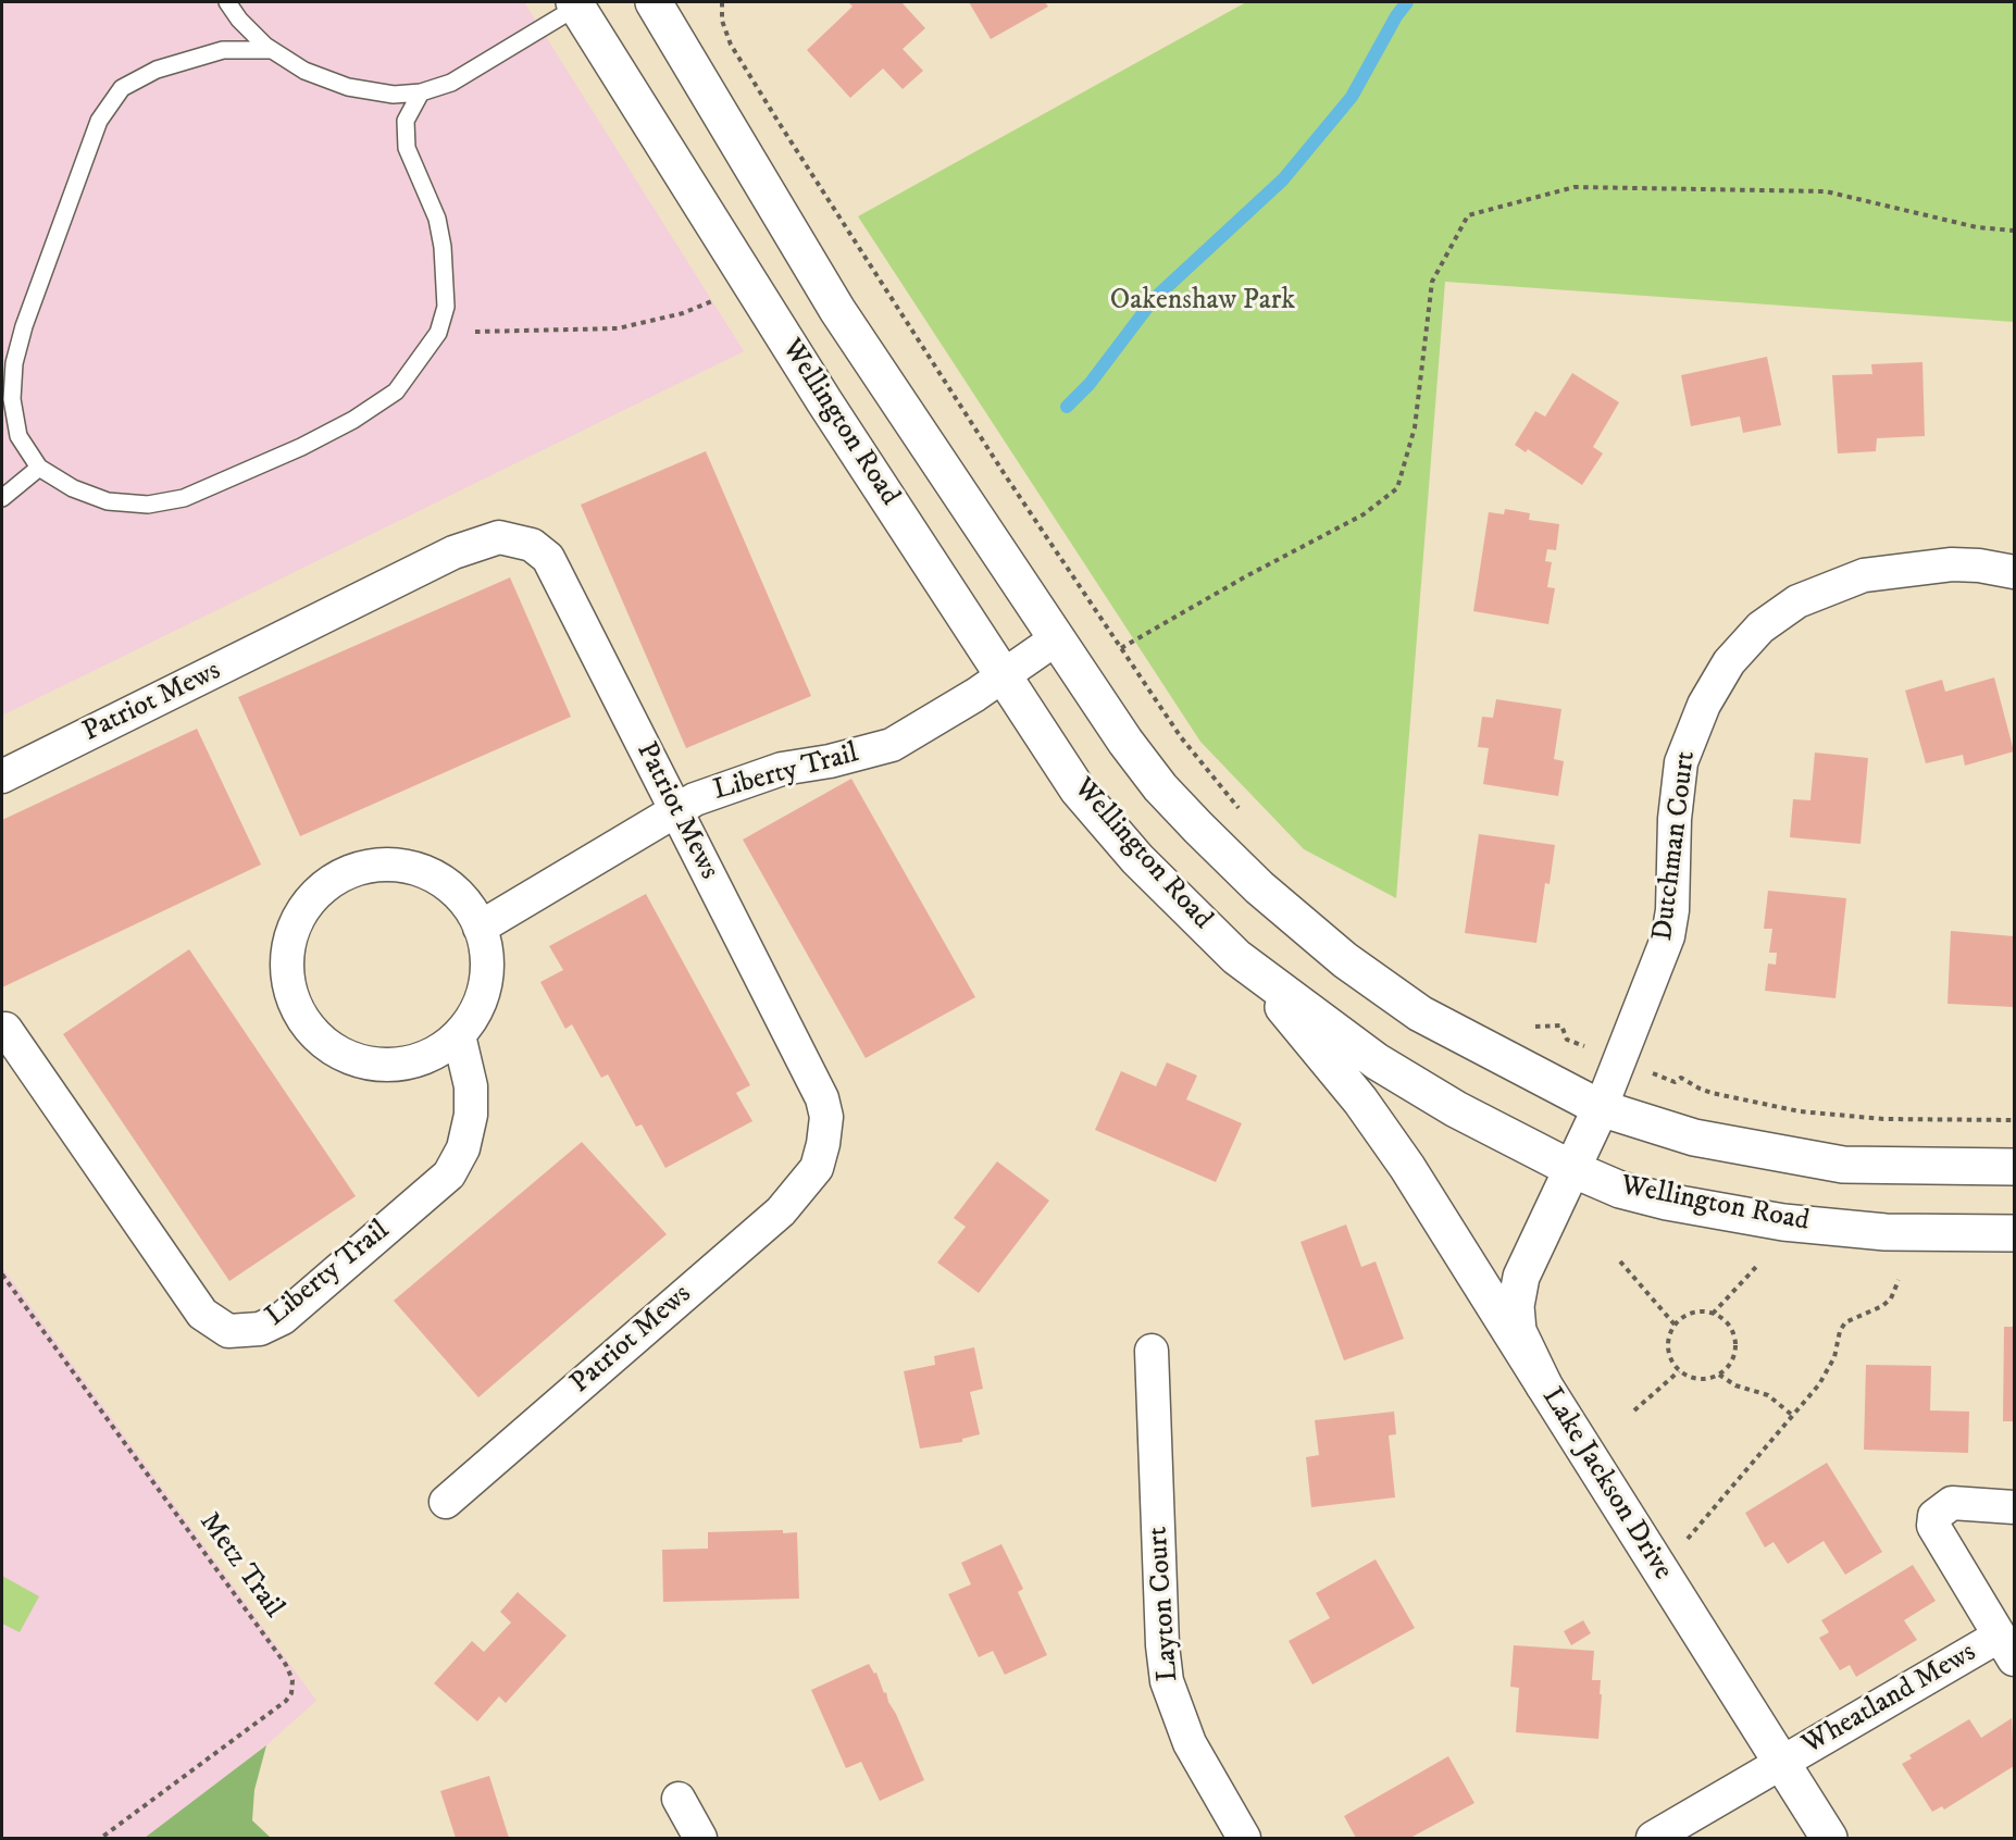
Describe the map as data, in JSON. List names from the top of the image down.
{
  "streets": {
    "main road": ["Wellington Road", "Lake Jackson Drive"],
    "street": [
      "Patriot Mews",
      "Liberty Trail",
      "Dutchman Court",
      "Layton Court",
      "Wheatland Mews"
    ],
    "path": ["Metz Trail"]
  },
  "crossings": [
    ["Wellington Road", "Liberty Trail"],
    ["Wellington Road", "Lake Jackson Drive"],
    ["Patriot Mews", "Liberty Trail"],
    ["Dutchman Court", "Lake Jackson Drive"],
    ["Lake Jackson Drive", "Wheatland Mews"]
  ],
  "parks": ["Oakenshaw Park"]
}
